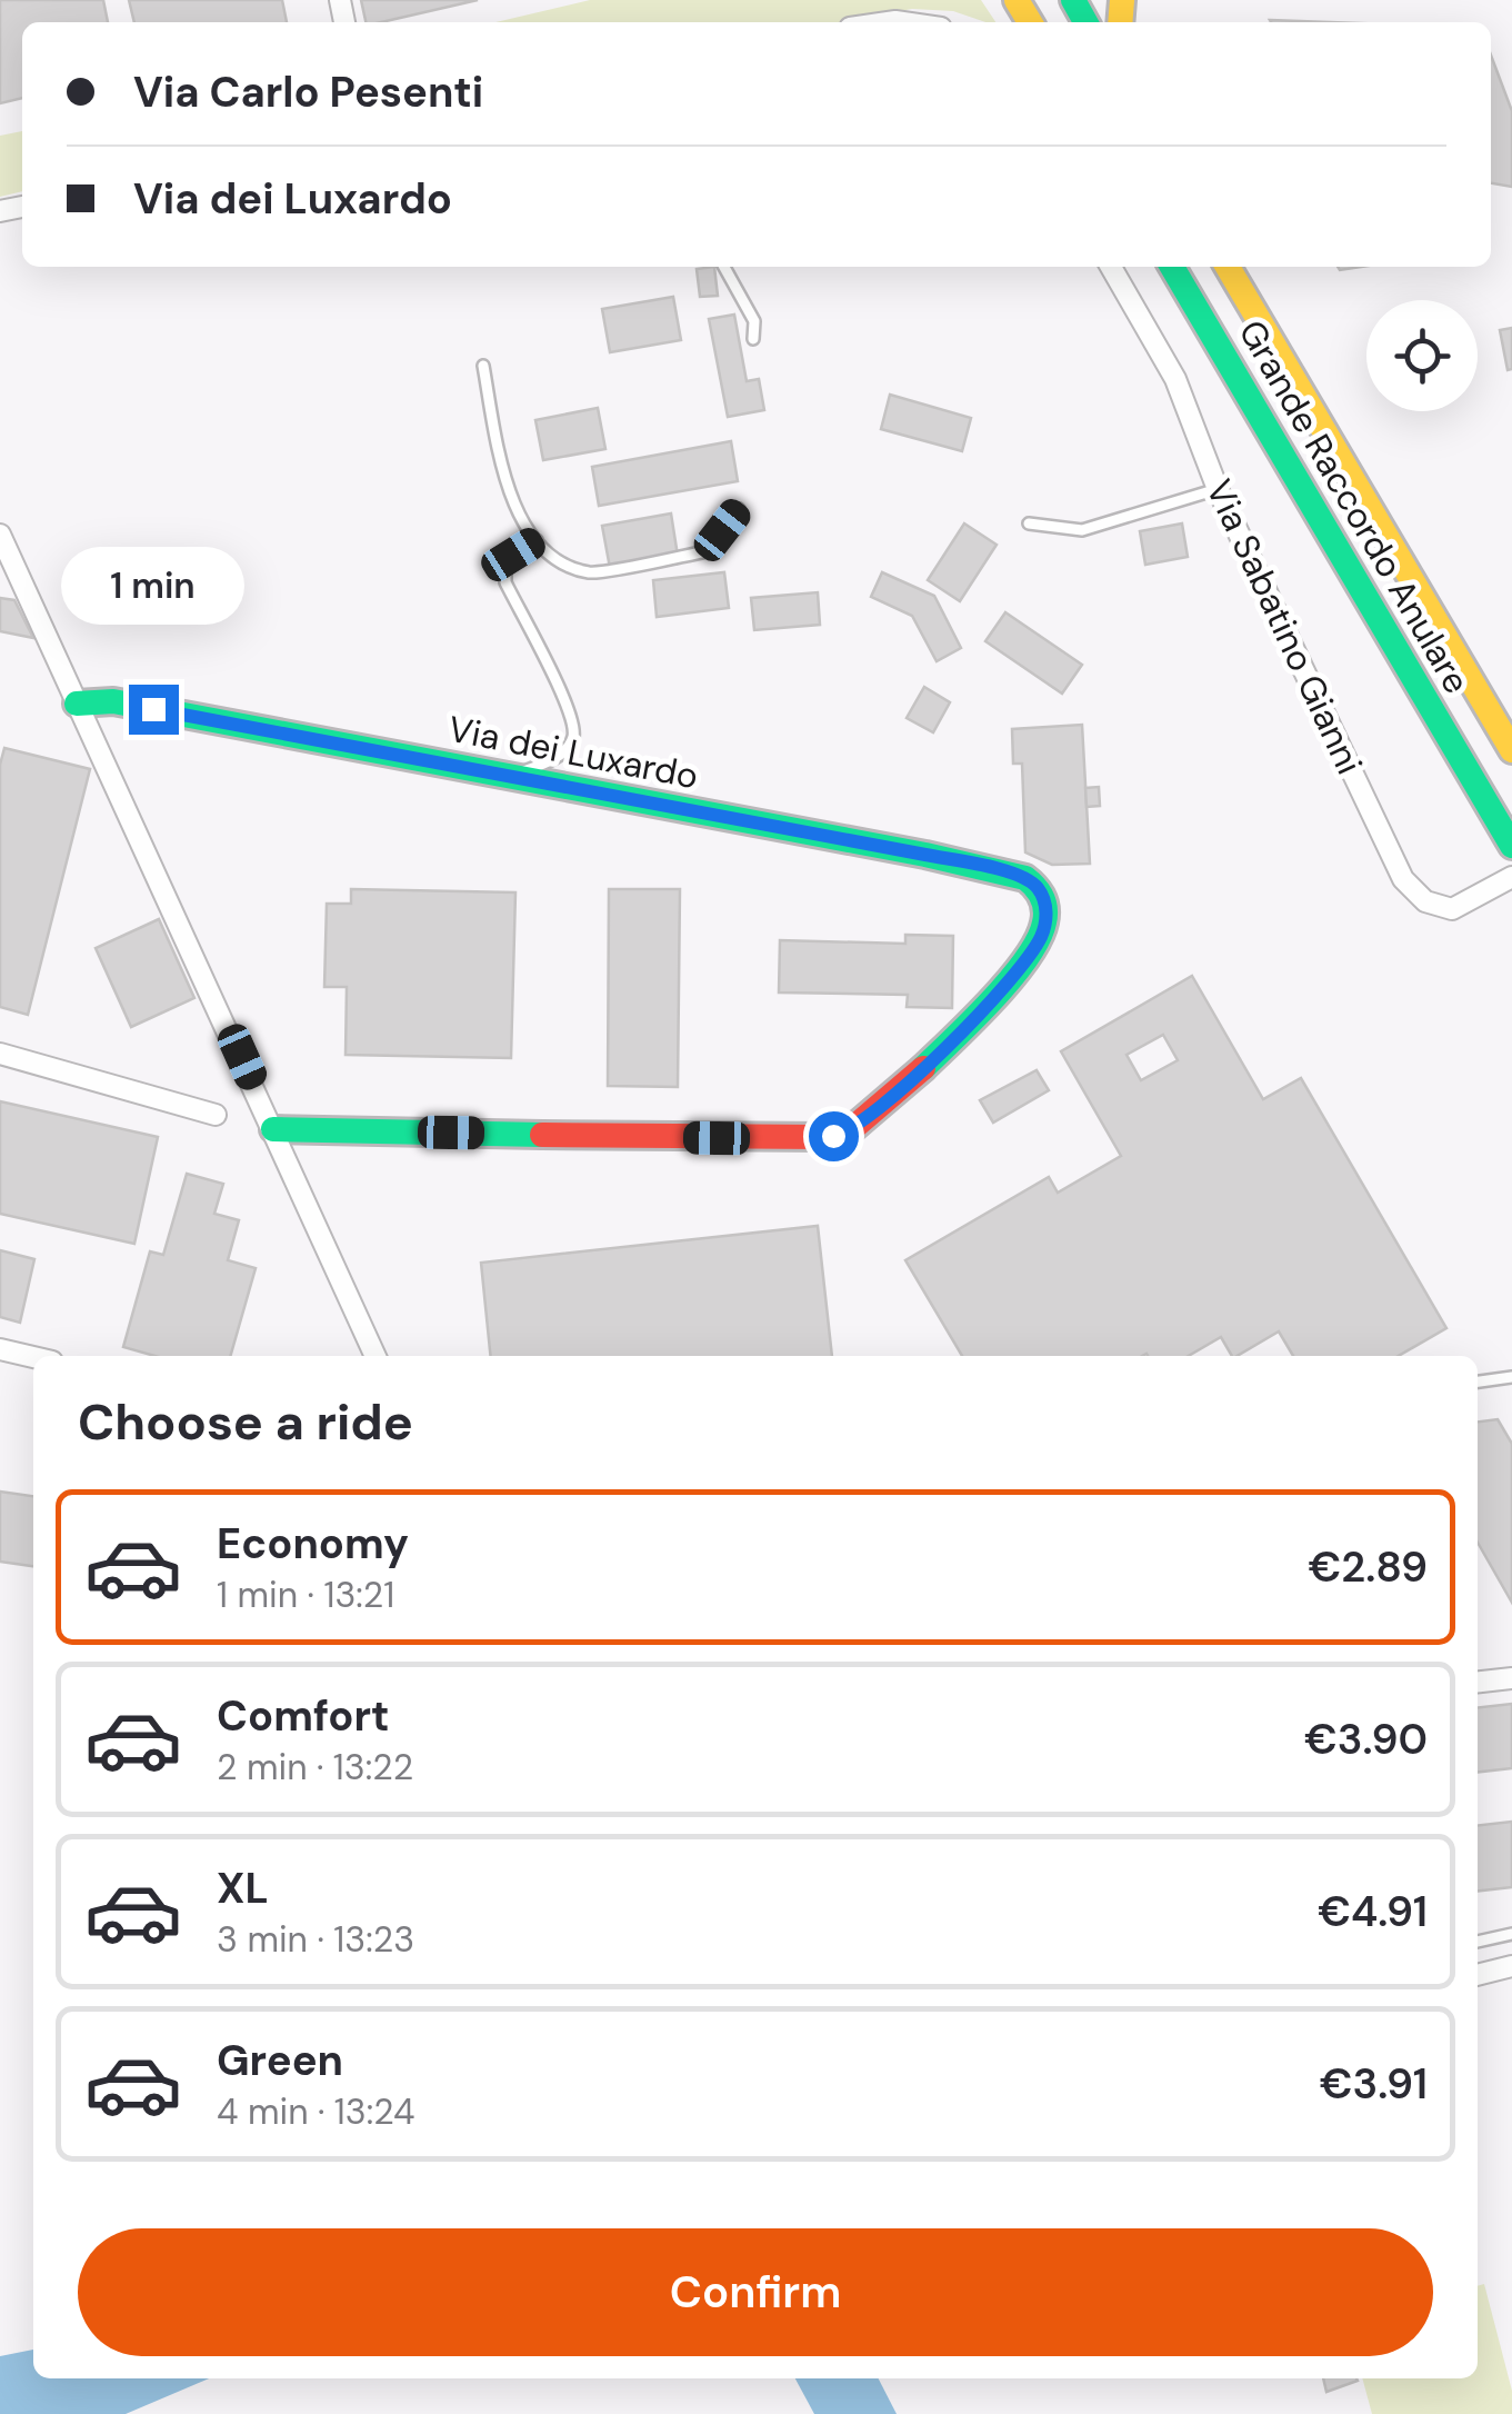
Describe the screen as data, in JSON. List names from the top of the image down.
{
  "streets": {
    "main road": ["Grande Raccordo Anulare", "Via dei Luxardo"],
    "street": ["Via Sabatino Gianni"]
  },
  "page": {
    "banner": ["Via Carlo Pesenti", "Via dei Luxardo"],
    "bubble": "1 min",
    "heading": "Choose a ride",
    "list": [
      {
        "name": "Economy",
        "note": "1 min · 13:21",
        "value": "€2.89"
      },
      {
        "name": "Comfort",
        "note": "2 min · 13:22",
        "value": "€3.90"
      },
      {
        "name": "XL",
        "note": "3 min · 13:23",
        "value": "€4.91"
      },
      {
        "name": "Green",
        "note": "4 min · 13:24",
        "value": "€3.91"
      }
    ],
    "buttons": "Confirm"
  }
}
